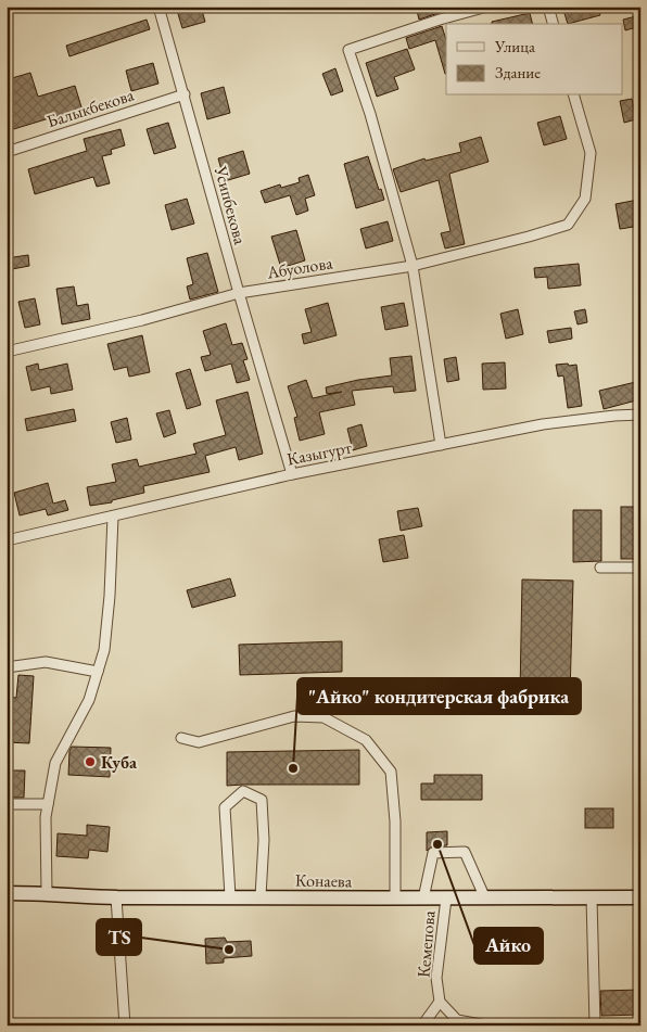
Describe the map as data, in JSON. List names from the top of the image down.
{
  "streets": {
    "main road": ["Конаева"],
    "street": [
      "Балыкбекова",
      "Усипбекова",
      "Абуолова",
      "Казыгурт",
      "Кемепова"
    ]
  },
  "crossings": [
    ["Балыкбекова", "Усипбекова"],
    ["Усипбекова", "Абуолова"],
    ["Усипбекова", "Казыгурт"],
    ["Конаева", "Кемепова"]
  ],
  "places": [
    "Куба",
    "\"Айко\" кондитерская фабрика",
    "Айко",
    "TS"
  ],
  "legend": ["Улица", "Здание"]
}
